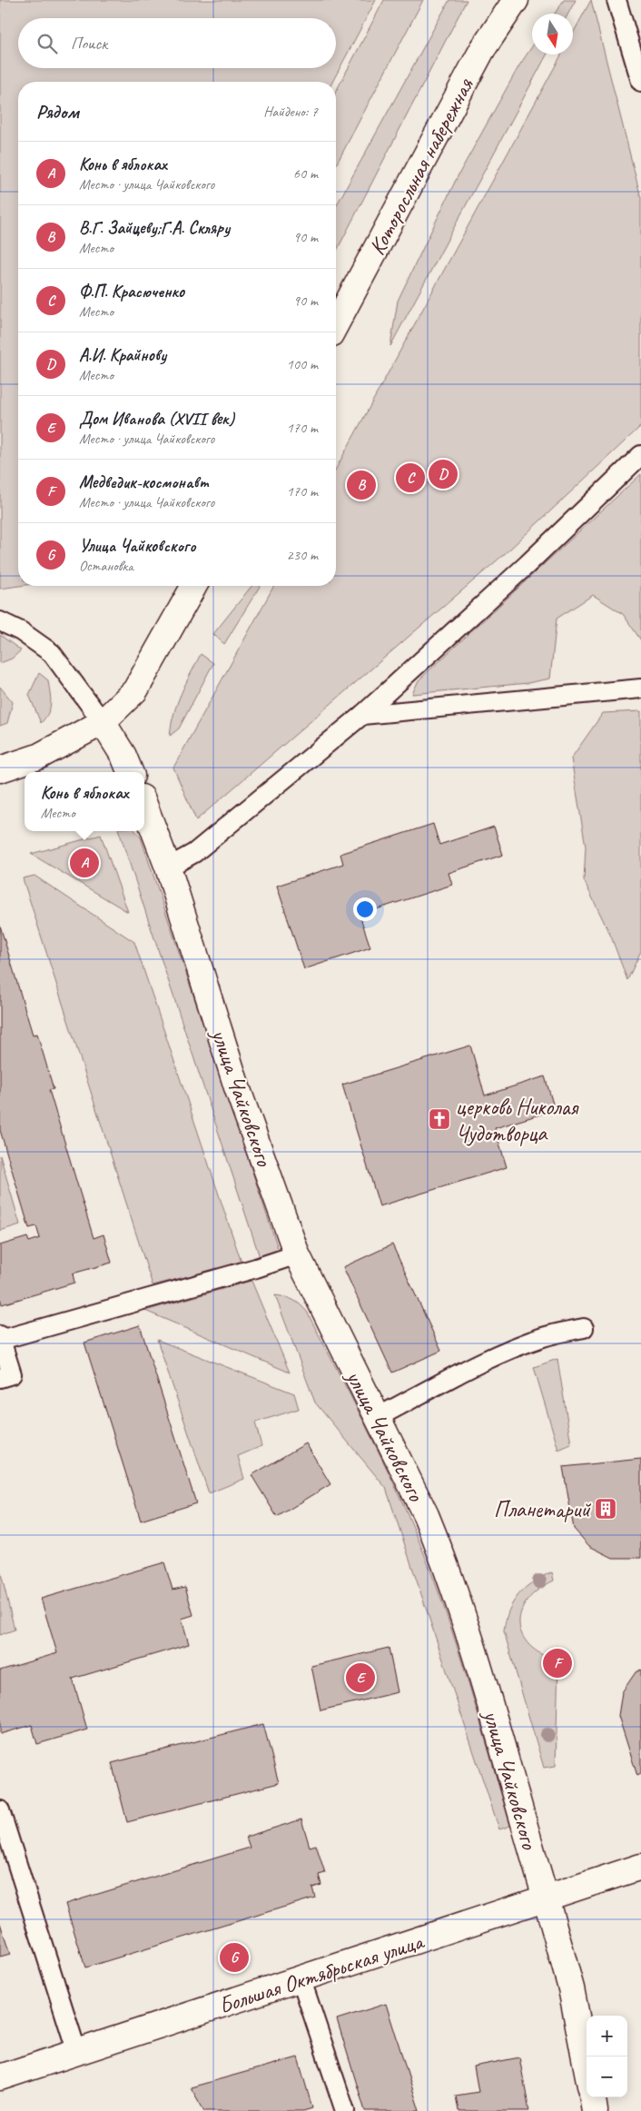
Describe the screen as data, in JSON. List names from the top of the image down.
{
  "streets": {
    "main road": ["Которосльная набережная", "улица Чайковского", "Большая Октябрьская улица"]
  },
  "crossings": [
    ["улица Чайковского", "Большая Октябрьская улица"]
  ],
  "places": {
    "church": ["церковь Николая Чудотворца"],
    "building": ["Планетарий"]
  },
  "north": "bottom",
  "page": {
    "search": "Поиск",
    "heading": ["Рядом", "Найдено: 7"],
    "list": [
      {
        "mark": "A",
        "name": "Конь в яблоках",
        "note": "Место · улица Чайковского",
        "value": "60 m"
      },
      {
        "mark": "B",
        "name": "В.Г. Зайцеву;Г.А. Скляру",
        "note": "Место",
        "value": "90 m"
      },
      {
        "mark": "C",
        "name": "Ф.П. Красюченко",
        "note": "Место",
        "value": "90 m"
      },
      {
        "mark": "D",
        "name": "А.И. Крайнову",
        "note": "Место",
        "value": "100 m"
      },
      {
        "mark": "E",
        "name": "Дом Иванова (XVII век)",
        "note": "Место · улица Чайковского",
        "value": "170 m"
      },
      {
        "mark": "F",
        "name": "Медведик-космонавт",
        "note": "Место · улица Чайковского",
        "value": "170 m"
      },
      {
        "mark": "G",
        "name": "Улица Чайковского",
        "note": "Остановка",
        "value": "230 m"
      }
    ],
    "pins": [
      "D",
      "C",
      "B",
      "A",
      "F",
      "E",
      "G"
    ],
    "popup": ["Конь в яблоках", "Место"],
    "map_buttons": ["+", "−"]
  }
}
